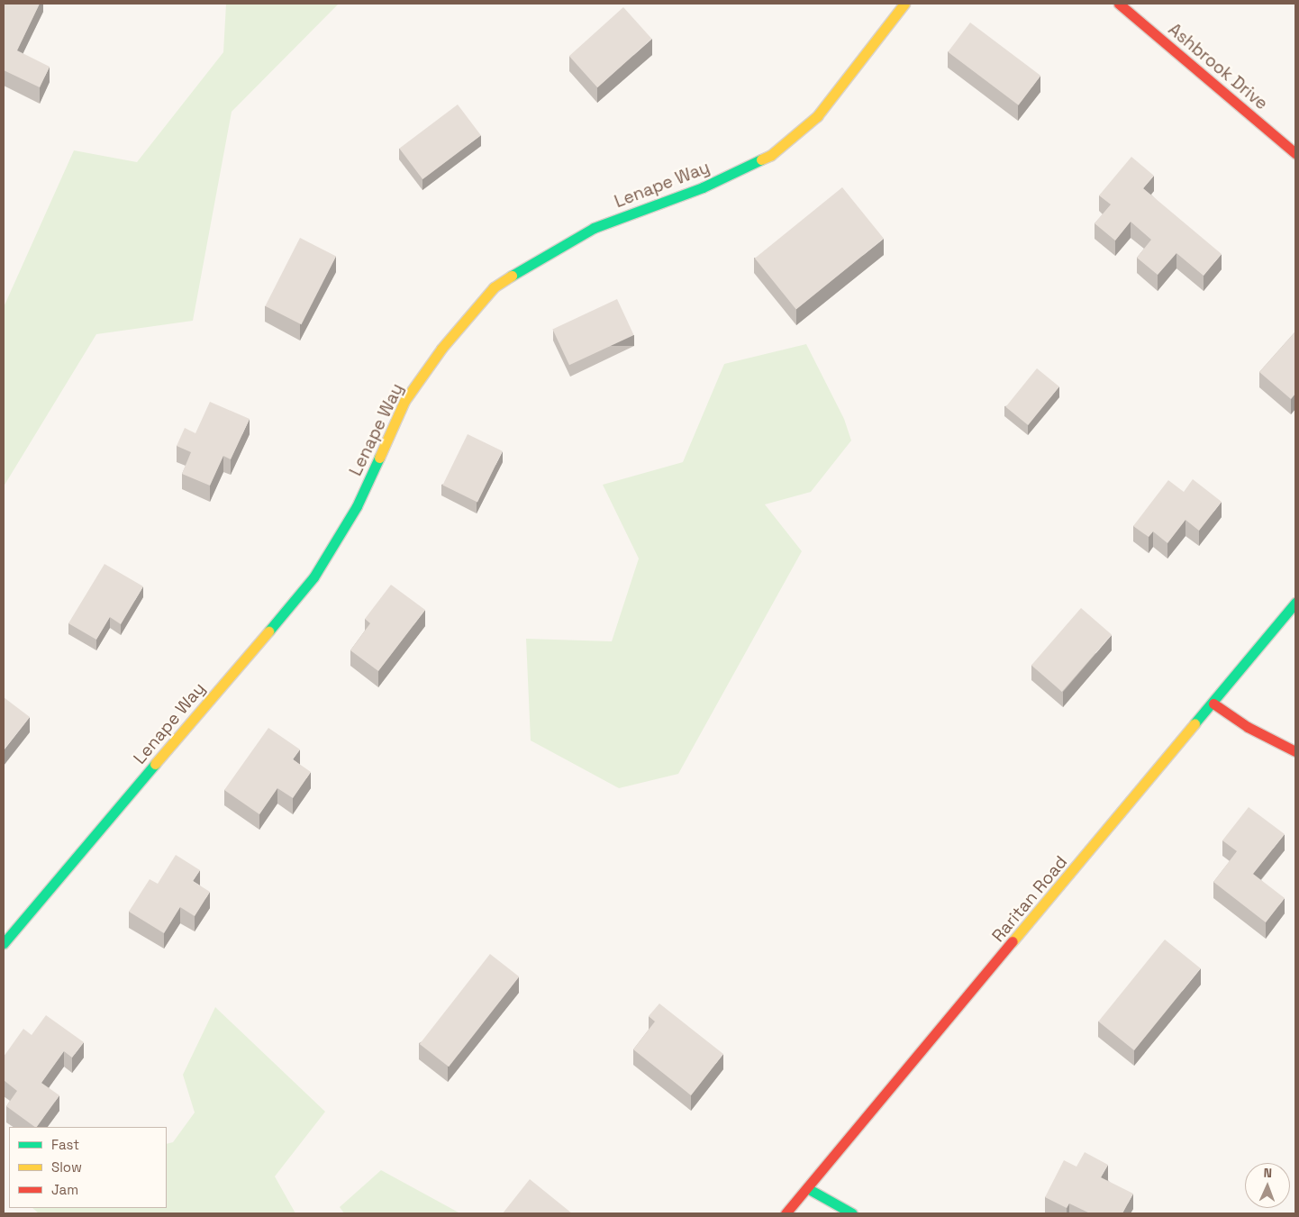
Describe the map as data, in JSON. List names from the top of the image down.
{
  "streets": {
    "street": ["Ashbrook Drive", "Lenape Way", "Raritan Road"]
  },
  "legend": ["Fast", "Slow", "Jam"],
  "north": "top"
}
